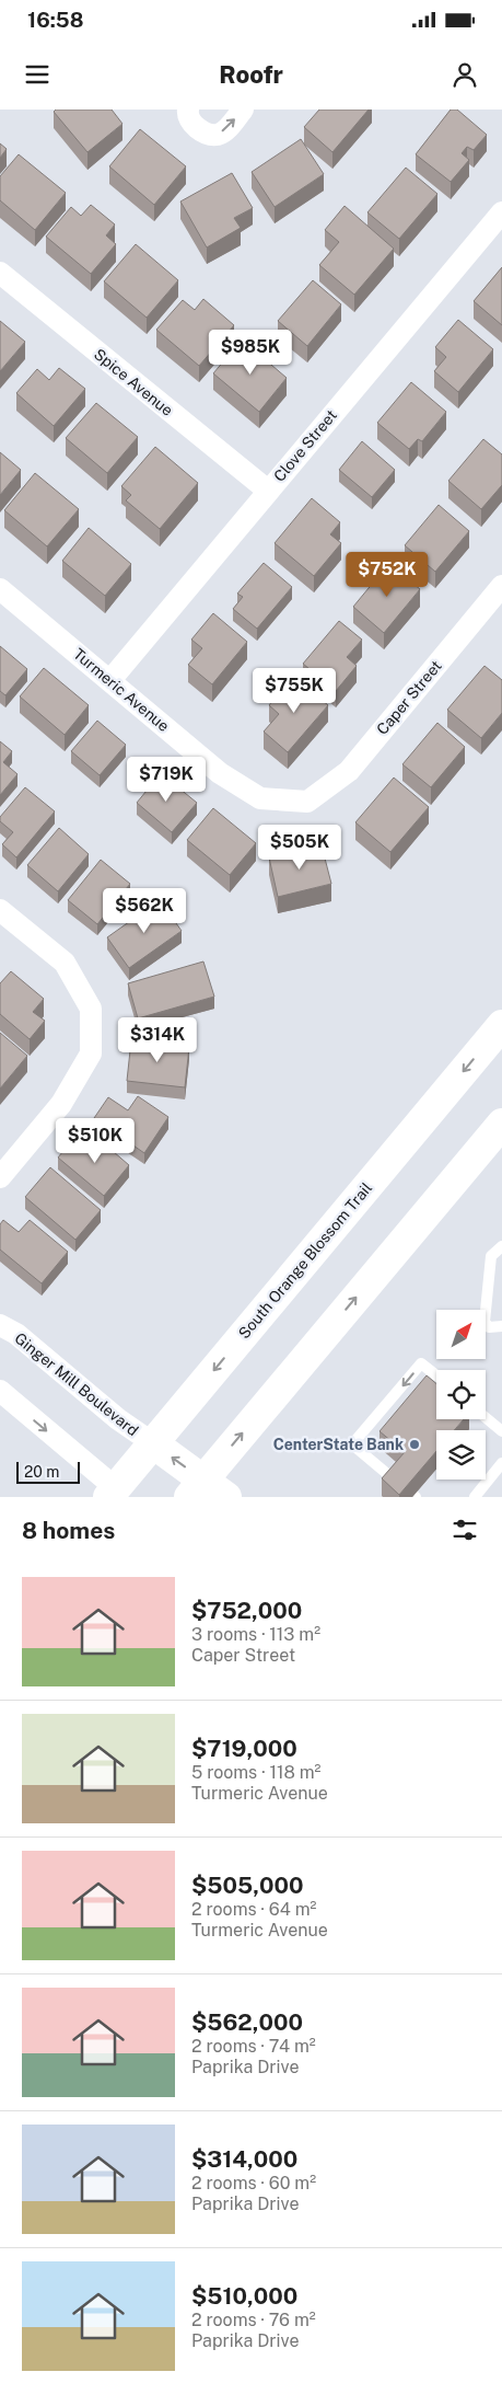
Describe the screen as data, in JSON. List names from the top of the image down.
{
  "streets": {
    "main road": ["South Orange Blossom Trail"],
    "street": [
      "Spice Avenue",
      "Clove Street",
      "Turmeric Avenue",
      "Caper Street",
      "Ginger Mill Boulevard"
    ]
  },
  "crossings": [
    ["Spice Avenue", "Clove Street"],
    ["Clove Street", "Turmeric Avenue"],
    ["Turmeric Avenue", "Caper Street"],
    ["South Orange Blossom Trail", "Ginger Mill Boulevard"]
  ],
  "places": ["CenterState Bank"],
  "scale_bar": "20 m",
  "north": "top right",
  "page": {
    "status": "16:58",
    "header": "Roofr",
    "price": [
      "$985K",
      "$752K",
      "$755K",
      "$719K",
      "$505K",
      "$562K",
      "$314K",
      "$510K"
    ],
    "scale": "20 m",
    "heading": "8 homes",
    "list": [
      {
        "name": "$752,000",
        "note": "3 rooms · 113 m² · Caper Street"
      },
      {
        "name": "$719,000",
        "note": "5 rooms · 118 m² · Turmeric Avenue"
      },
      {
        "name": "$505,000",
        "note": "2 rooms · 64 m² · Turmeric Avenue"
      },
      {
        "name": "$562,000",
        "note": "2 rooms · 74 m² · Paprika Drive"
      },
      {
        "name": "$314,000",
        "note": "2 rooms · 60 m² · Paprika Drive"
      },
      {
        "name": "$510,000",
        "note": "2 rooms · 76 m² · Paprika Drive"
      }
    ]
  }
}
